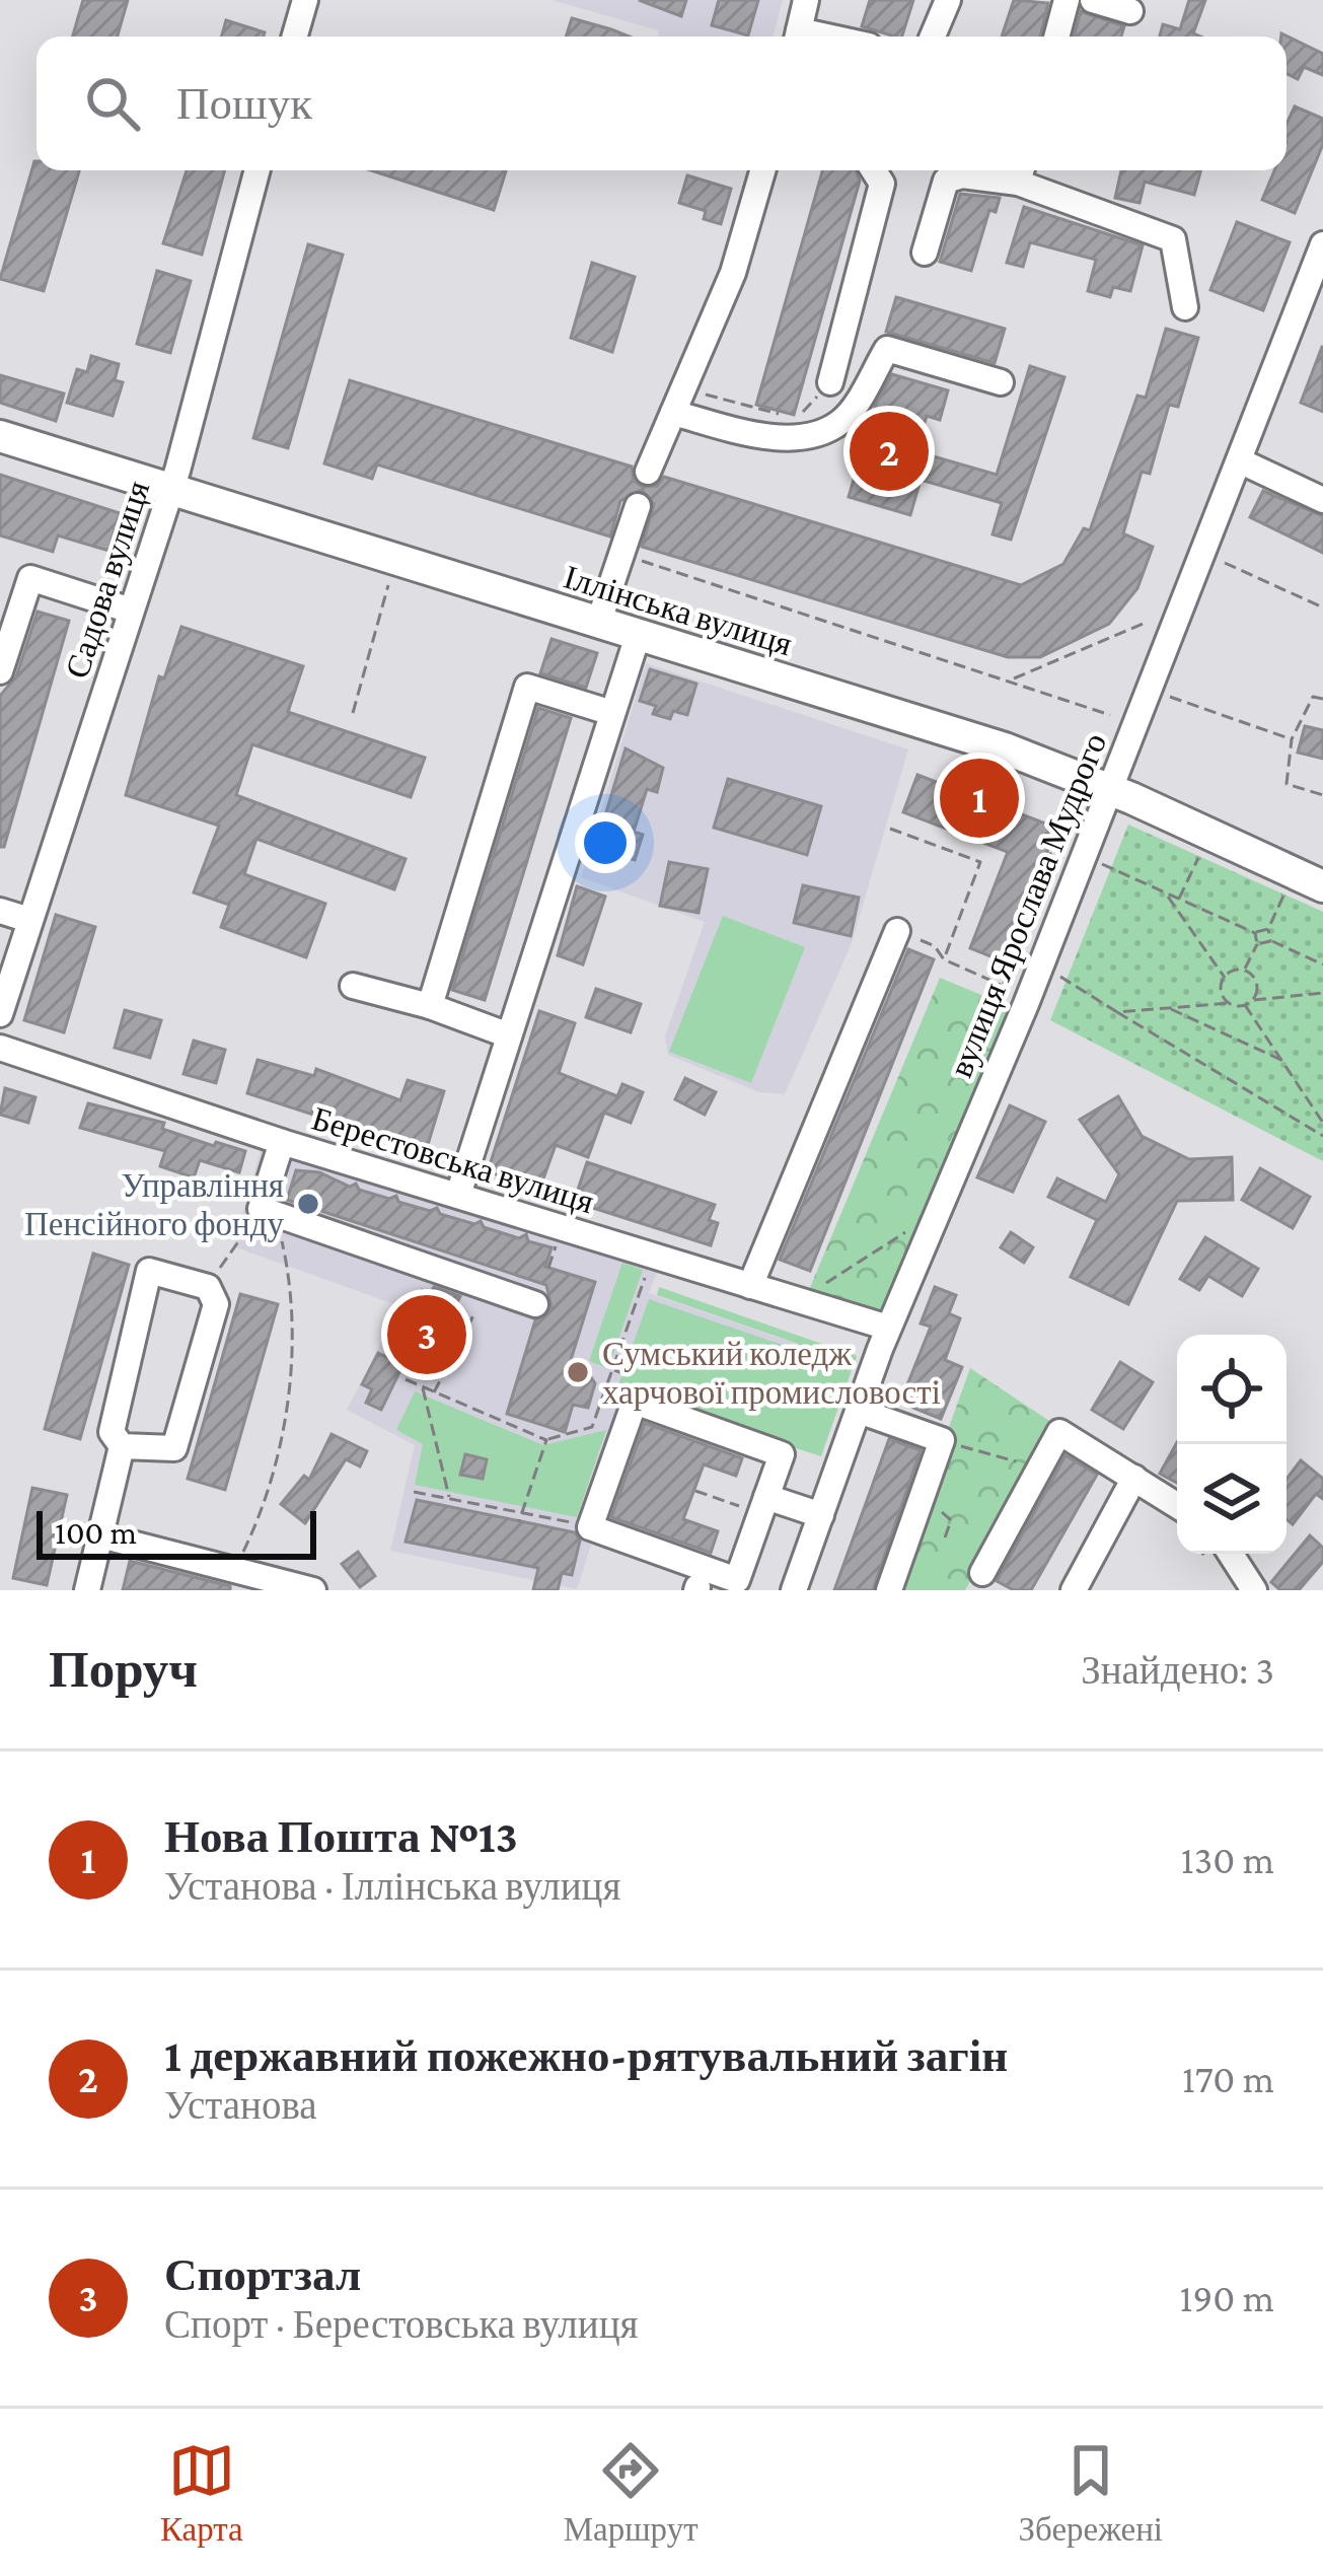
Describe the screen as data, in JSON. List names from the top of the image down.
{
  "streets": {
    "main road": ["Іллінська вулиця"],
    "street": ["Садова вулиця", "вулиця Ярослава Мудрого", "Берестовська вулиця"]
  },
  "crossings": [
    ["Садова вулиця", "Іллінська вулиця"],
    ["Іллінська вулиця", "вулиця Ярослава Мудрого"],
    ["вулиця Ярослава Мудрого", "Берестовська вулиця"]
  ],
  "places": ["Управління Пенсійного фонду", "Сумський коледж харчової промисловості"],
  "scale_bar": "100 m",
  "page": {
    "search": "Пошук",
    "pins": ["2", "1", "3"],
    "scale": "100 m",
    "heading": ["Поруч", "Знайдено: 3"],
    "list": [
      {
        "mark": "1",
        "name": "Нова Пошта №13",
        "note": "Установа · Іллінська вулиця",
        "value": "130 m"
      },
      {
        "mark": "2",
        "name": "1 державний пожежно-рятувальний загін",
        "note": "Установа",
        "value": "170 m"
      },
      {
        "mark": "3",
        "name": "Спортзал",
        "note": "Спорт · Берестовська вулиця",
        "value": "190 m"
      }
    ],
    "nav": ["Карта", "Маршрут", "Збережені"]
  }
}
